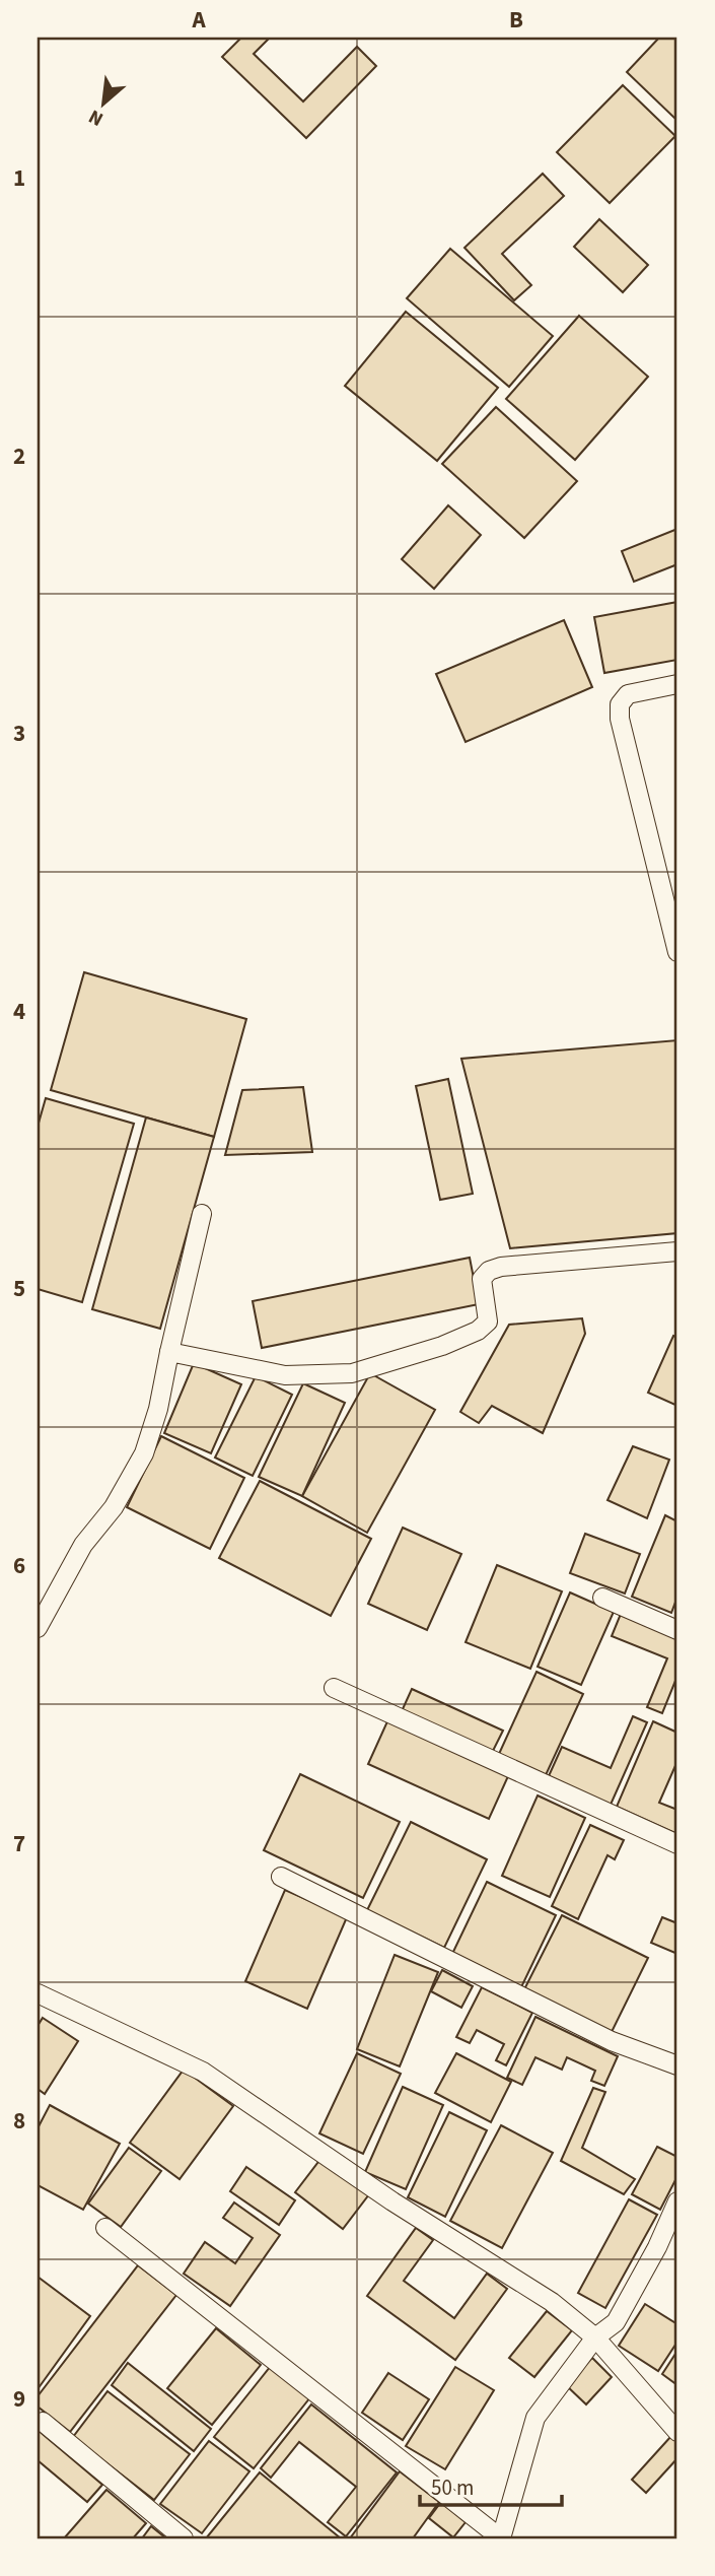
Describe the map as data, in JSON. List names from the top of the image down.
{
  "scale_bar": "50 m",
  "north": "bottom left",
  "grid": {
    "columns": ["A", "B"],
    "rows": [
      "1",
      "2",
      "3",
      "4",
      "5",
      "6",
      "7",
      "8",
      "9"
    ]
  }
}
